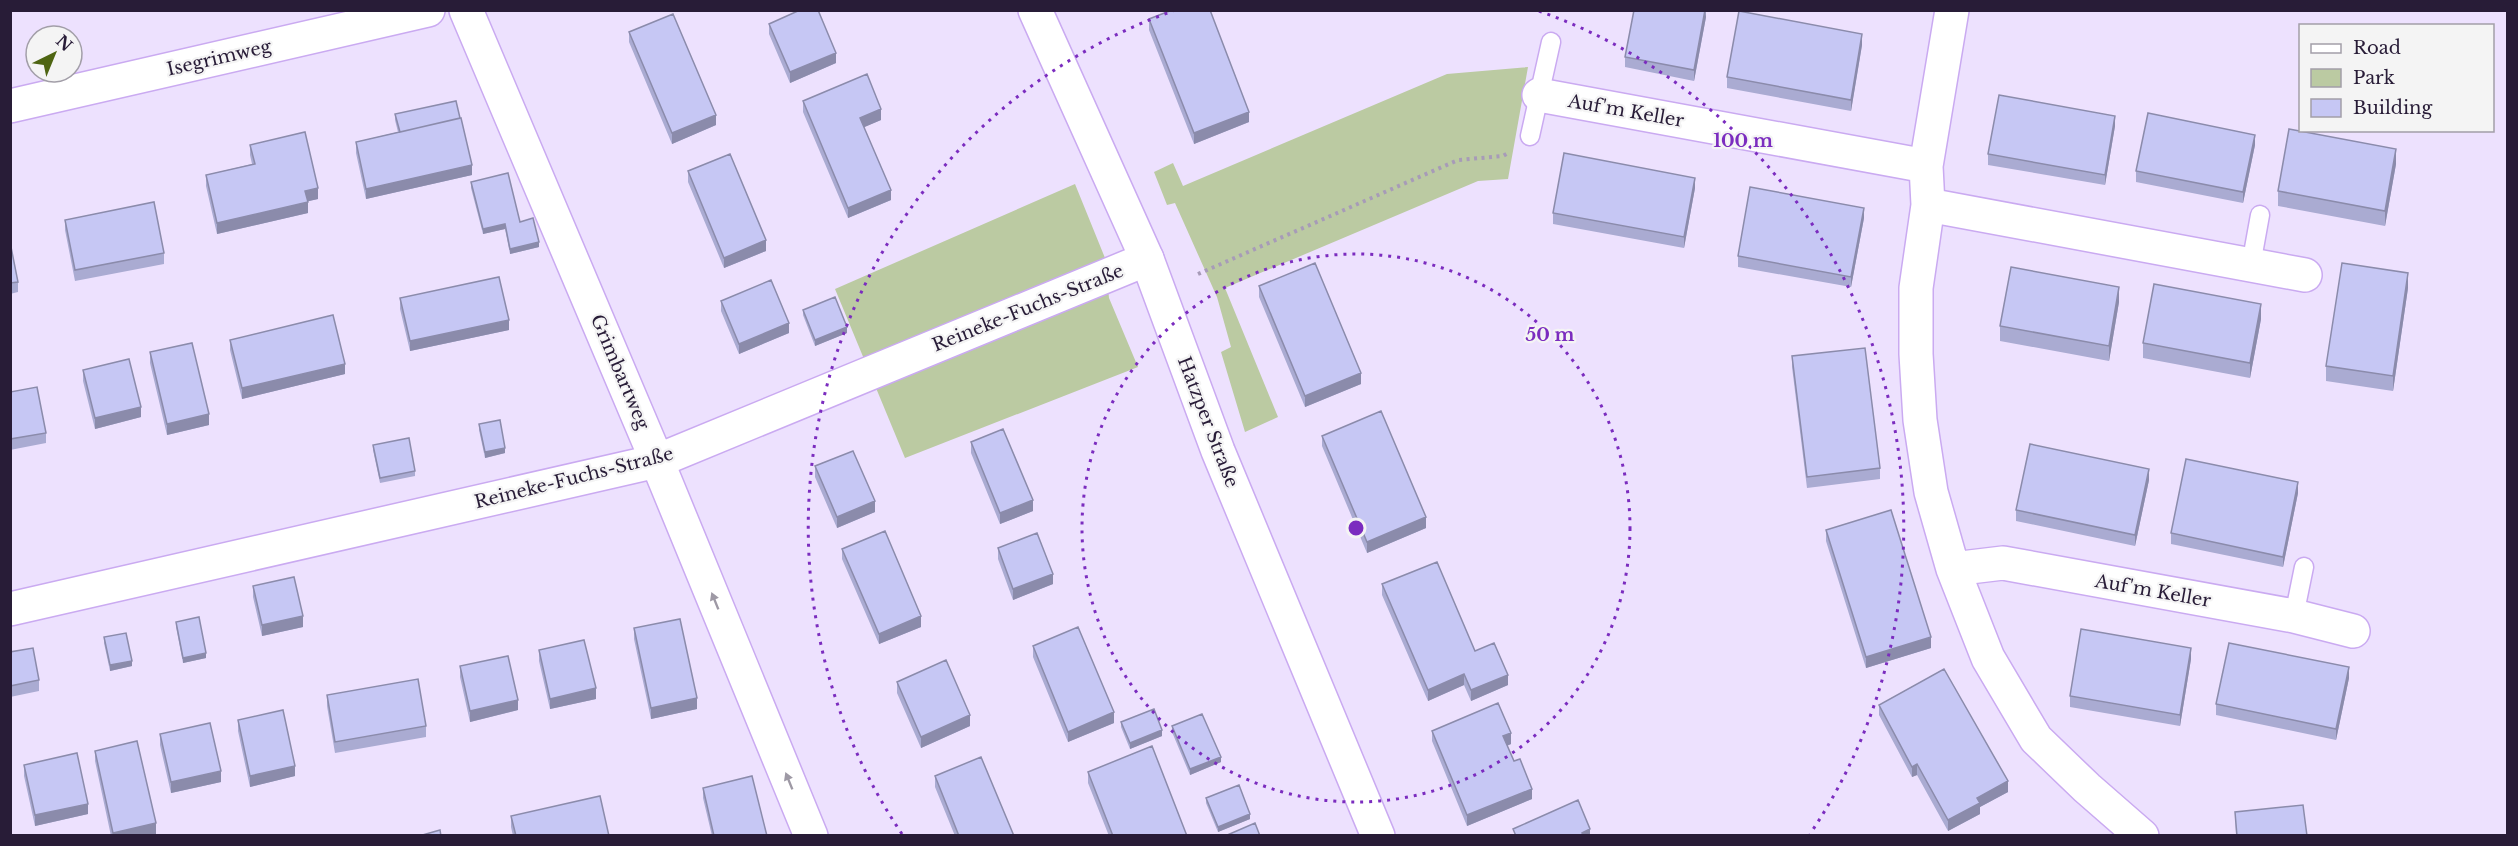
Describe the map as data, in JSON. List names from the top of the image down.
{
  "streets": {
    "street": [
      "Isegrimweg",
      "Auf'm Keller",
      "Reineke-Fuchs-Straße",
      "Grimbartweg",
      "Hatzper Straße"
    ]
  },
  "crossings": [
    ["Reineke-Fuchs-Straße", "Grimbartweg"],
    ["Reineke-Fuchs-Straße", "Hatzper Straße"]
  ],
  "one_way": ["Grimbartweg"],
  "legend": ["Road", "Park", "Building"],
  "north": "top right",
  "rings": ["100 m", "50 m"]
}
